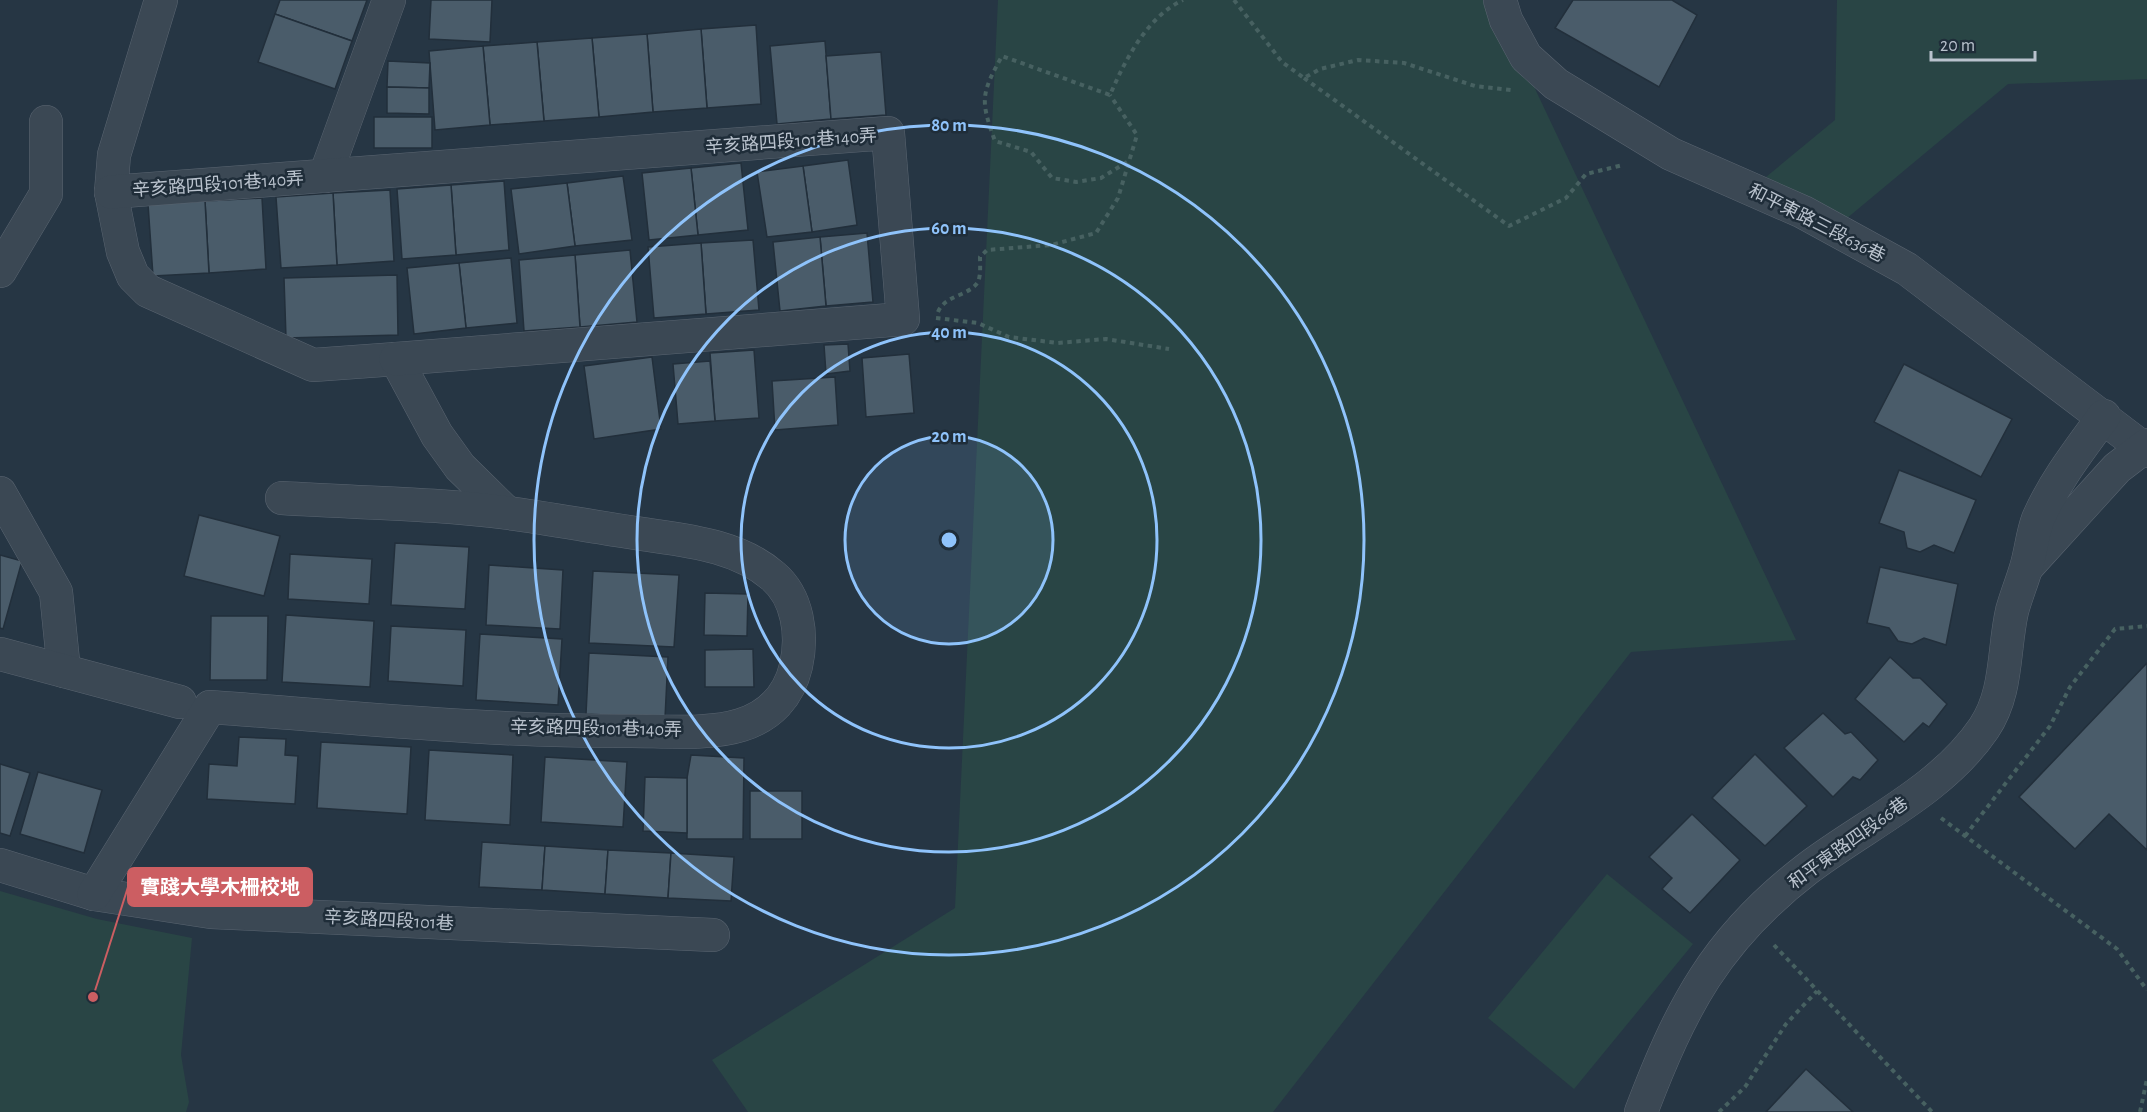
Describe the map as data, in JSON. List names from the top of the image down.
{
  "streets": {
    "street": [
      "辛亥路四段101巷140弄",
      "和平東路三段636巷",
      "和平東路四段66巷",
      "辛亥路四段101巷"
    ]
  },
  "crossings": [
    ["辛亥路四段101巷140弄", "辛亥路四段101巷"],
    ["和平東路三段636巷", "和平東路四段66巷"]
  ],
  "places": ["實踐大學木柵校地"],
  "scale_bar": "20 m",
  "rings": [
    "80 m",
    "60 m",
    "40 m",
    "20 m"
  ]
}
